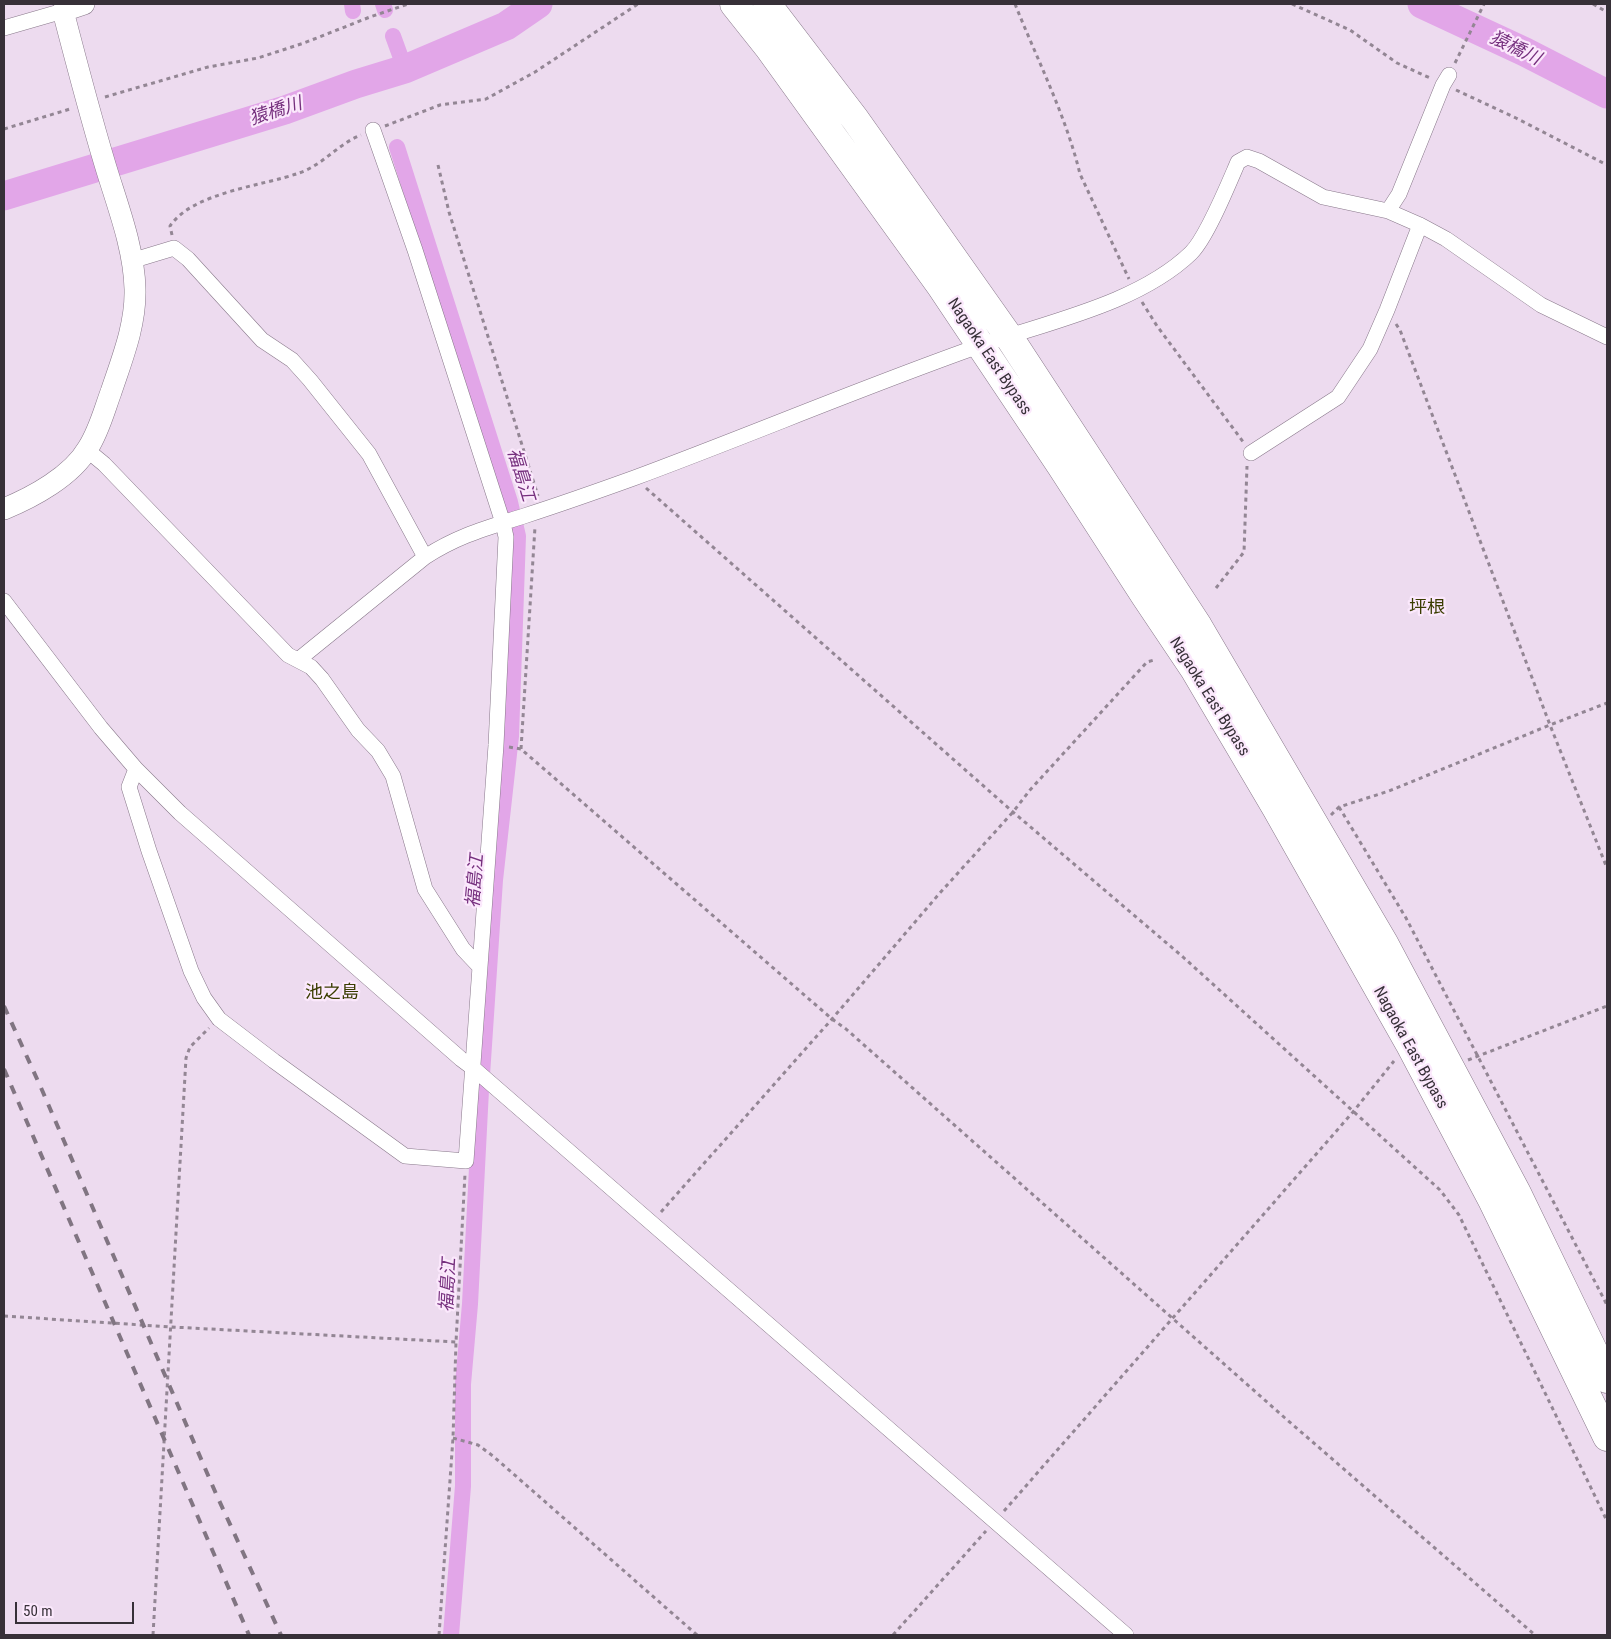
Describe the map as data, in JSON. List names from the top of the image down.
{
  "streets": {
    "highway": ["Nagaoka East Bypass"]
  },
  "districts": ["坪根", "池之島"],
  "water": ["猿橋川", "福島江"],
  "scale_bar": "50 m"
}
